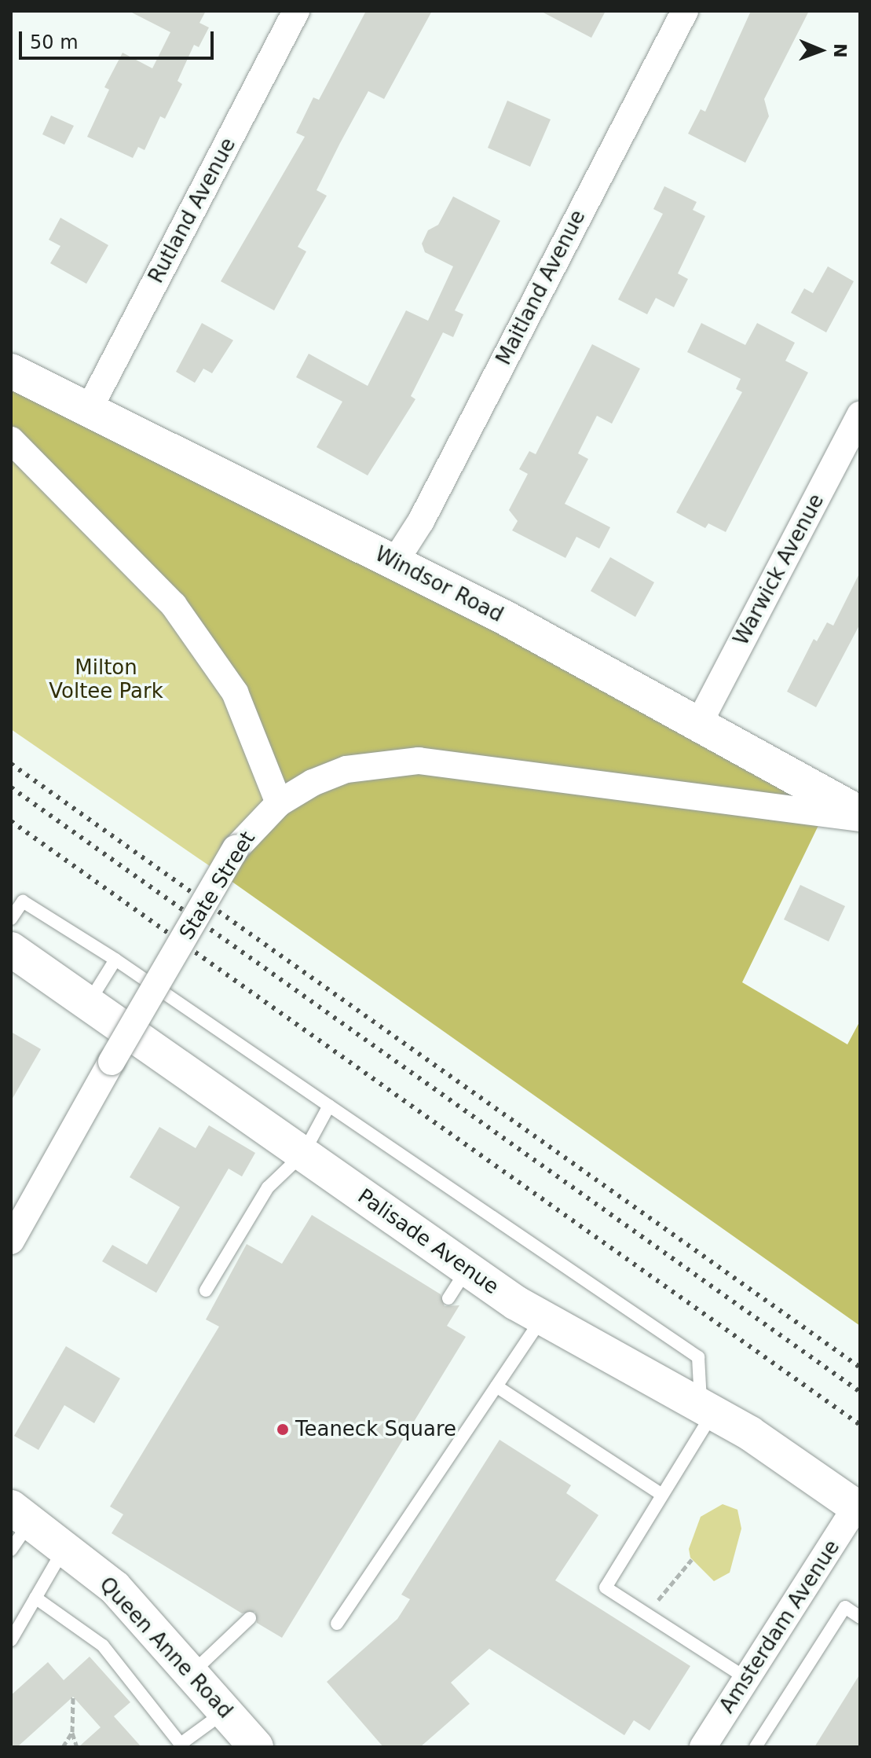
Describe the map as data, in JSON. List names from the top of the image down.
{
  "streets": {
    "street": [
      "Rutland Avenue",
      "Maitland Avenue",
      "Warwick Avenue",
      "Windsor Road",
      "State Street",
      "Palisade Avenue",
      "Amsterdam Avenue",
      "Queen Anne Road"
    ]
  },
  "crossings": [
    ["Rutland Avenue", "Windsor Road"],
    ["Maitland Avenue", "Windsor Road"],
    ["Warwick Avenue", "Windsor Road"],
    ["Palisade Avenue", "Amsterdam Avenue"]
  ],
  "parks": ["Milton Voltee Park"],
  "places": ["Teaneck Square"],
  "scale_bar": "50 m",
  "north": "right"
}
